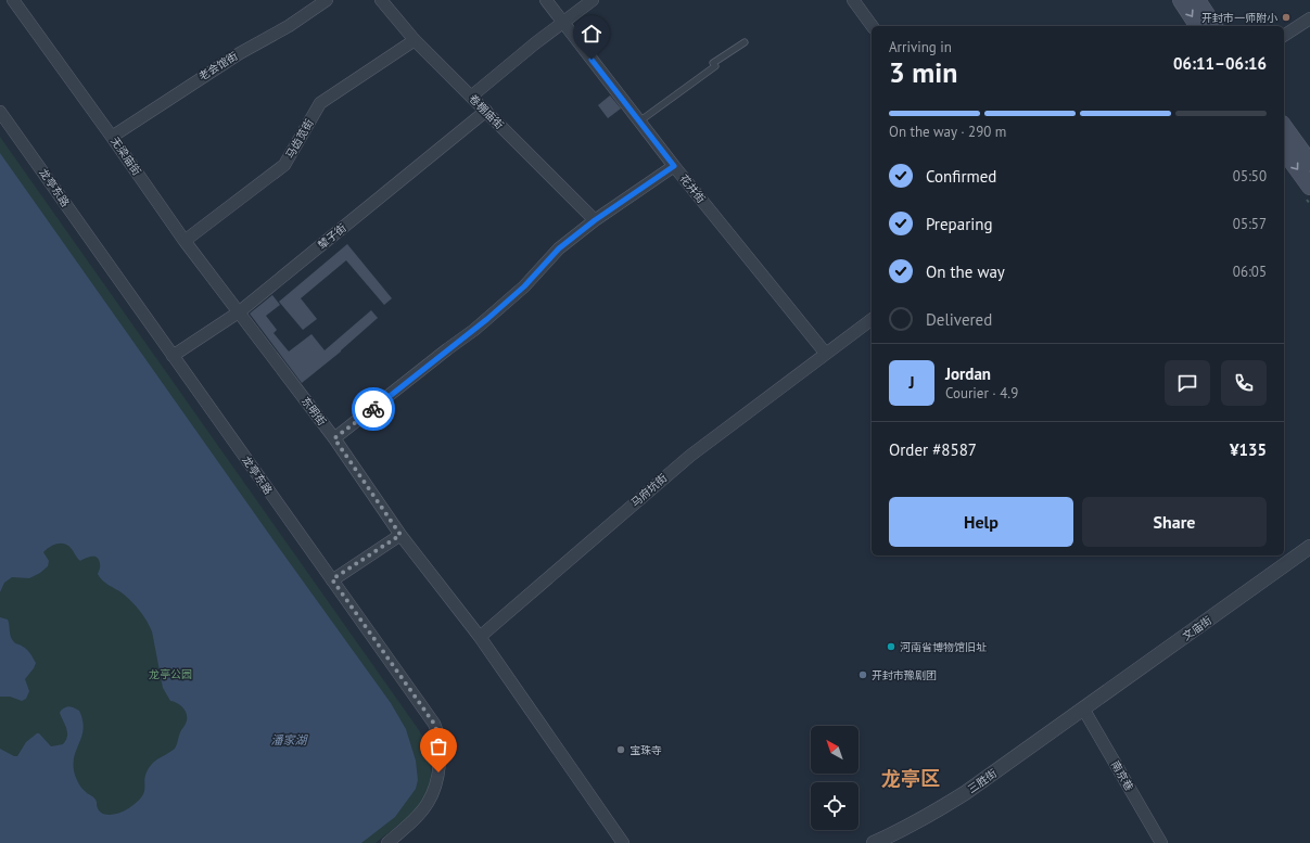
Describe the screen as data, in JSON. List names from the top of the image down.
{
  "streets": {
    "street": [
      "老会馆街",
      "卷棚庙街",
      "马齿苋街",
      "无梁庙街",
      "龙亭东路",
      "花井街",
      "辇子街",
      "东明街",
      "马府坑街",
      "文庙街",
      "南京巷",
      "三胜街"
    ]
  },
  "crossings": [
    ["老会馆街", "无梁庙街"],
    ["卷棚庙街", "马齿苋街"],
    ["卷棚庙街", "辇子街"],
    ["马齿苋街", "无梁庙街"],
    ["无梁庙街", "辇子街"],
    ["无梁庙街", "东明街"],
    ["龙亭东路", "辇子街"],
    ["花井街", "马府坑街"],
    ["辇子街", "东明街"],
    ["东明街", "马府坑街"],
    ["文庙街", "南京巷"],
    ["文庙街", "三胜街"],
    ["南京巷", "三胜街"]
  ],
  "districts": ["龙亭区"],
  "water": ["潘家湖"],
  "parks": ["龙亭公园"],
  "places": [
    "开封市一师附小",
    "河南省博物馆旧址",
    "开封市豫剧团",
    "宝珠寺"
  ],
  "north": "top left",
  "page": {
    "heading": ["3 min", "Arriving in", "06:11–06:16"],
    "panel": [
      "Jordan",
      "Courier · 4.9",
      "Order #8587",
      "¥135"
    ],
    "bar": "On the way · 290 m",
    "list": [
      ["Confirmed", "05:50"],
      ["Preparing", "05:57"],
      ["On the way", "06:05"],
      "Delivered"
    ],
    "round": "J",
    "buttons": ["Help", "Share"]
  }
}
